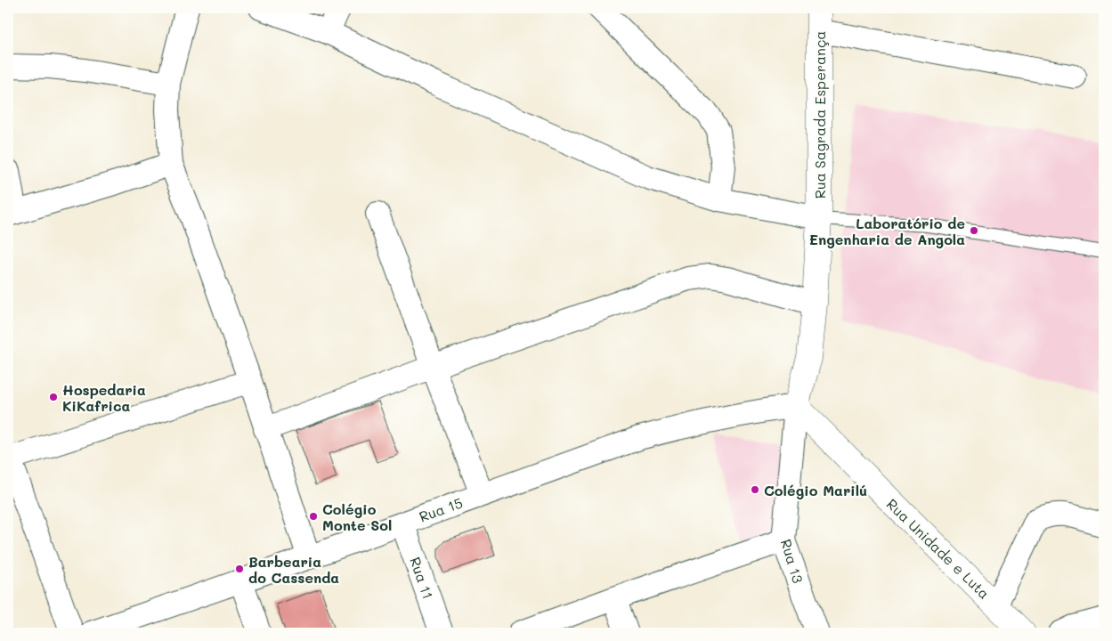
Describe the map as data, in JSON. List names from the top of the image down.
{
  "streets": {
    "street": [
      "Rua Sagrada Esperança",
      "Rua 15",
      "Rua Unidade e Luta",
      "Rua 13",
      "Rua 11"
    ]
  },
  "crossings": [
    ["Rua Sagrada Esperança", "Rua 15"],
    ["Rua Sagrada Esperança", "Rua Unidade e Luta"],
    ["Rua Sagrada Esperança", "Rua 13"],
    ["Rua 15", "Rua Unidade e Luta"],
    ["Rua 15", "Rua 13"],
    ["Rua 15", "Rua 11"],
    ["Rua Unidade e Luta", "Rua 13"]
  ],
  "places": [
    "Laboratório de Engenharia de Angola",
    "Hospedaria KiKafrica",
    "Colégio Marilú",
    "Colégio Monte Sol",
    "Barbearia do Cassenda"
  ]
}
